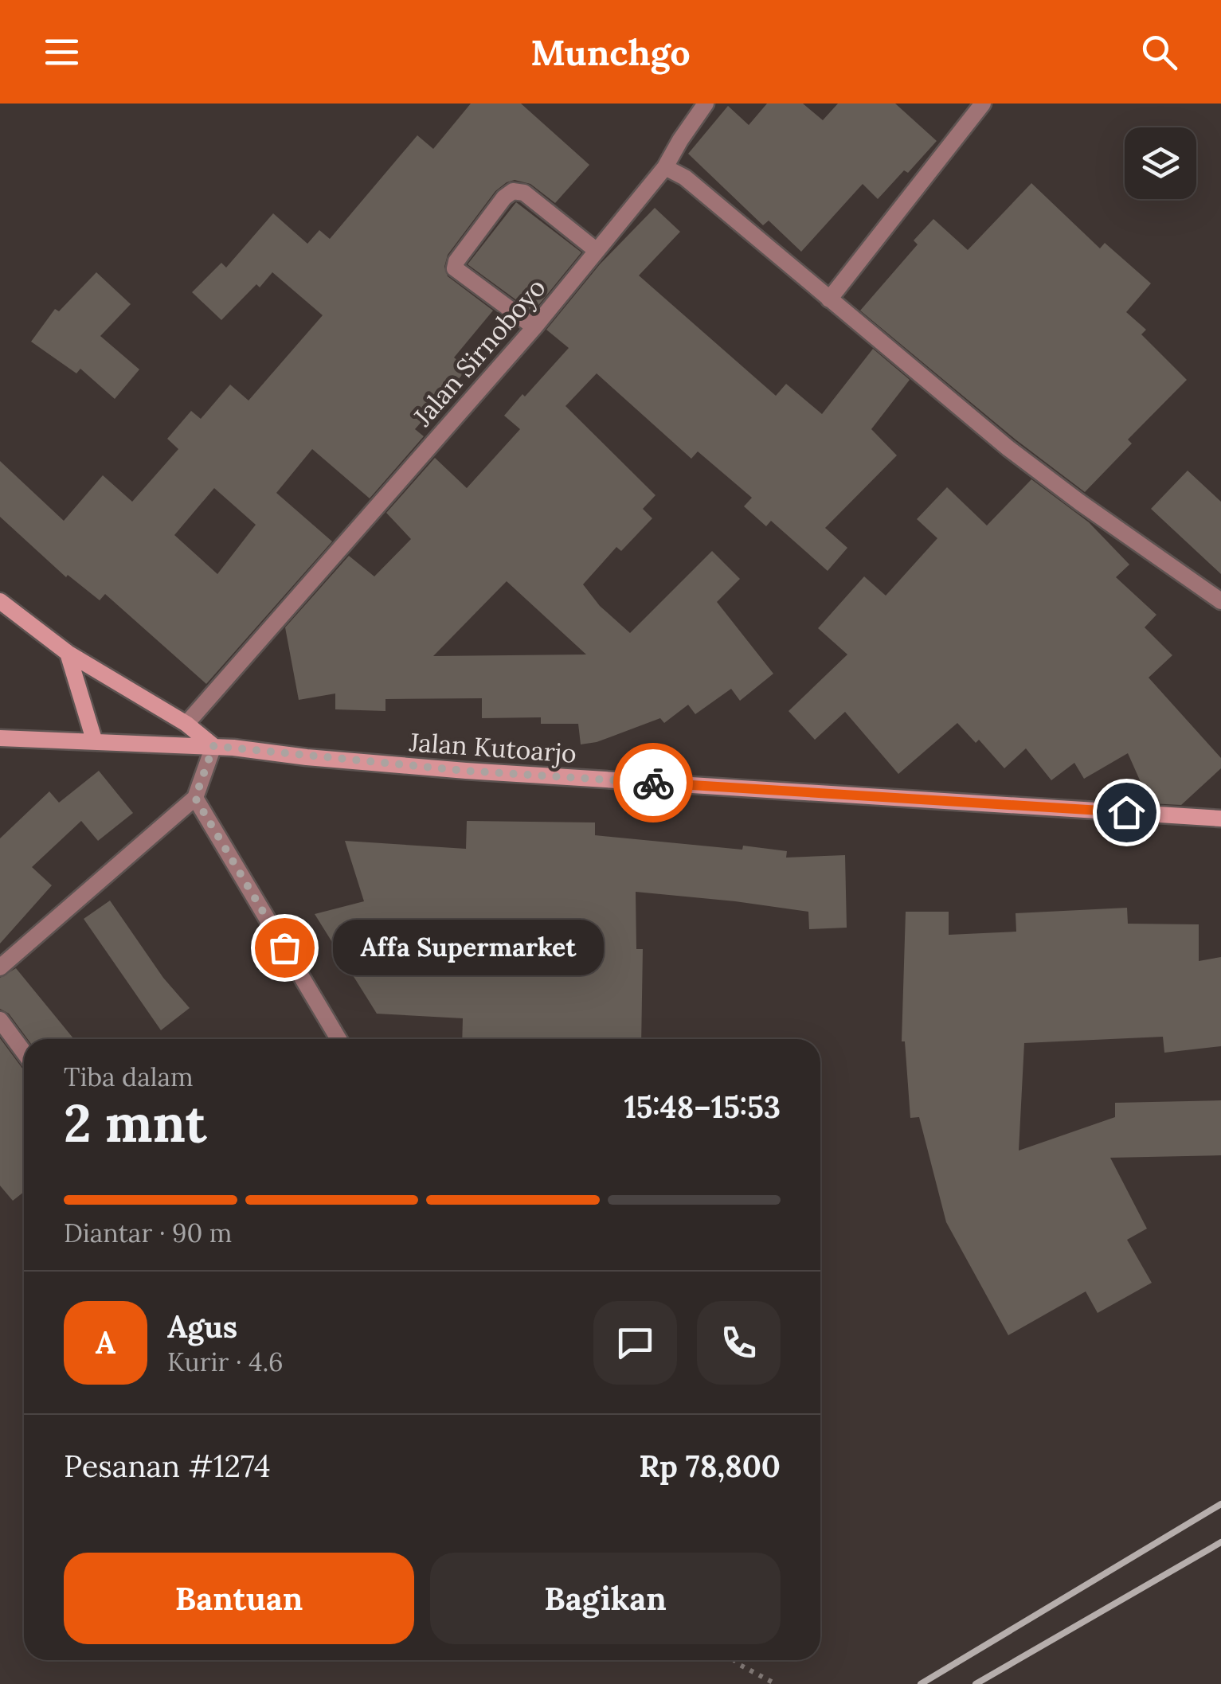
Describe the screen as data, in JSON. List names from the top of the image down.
{
  "streets": {
    "main road": ["Jalan Kutoarjo"],
    "street": ["Jalan Sirnoboyo"]
  },
  "places": ["Affa Supermarket"],
  "page": {
    "header": "Munchgo",
    "bubble": "Affa Supermarket",
    "heading": ["2 mnt", "Tiba dalam", "15:48–15:53"],
    "panel": [
      "Agus",
      "Kurir · 4.6",
      "Pesanan #1274",
      "Rp 78,800"
    ],
    "bar": "Diantar · 90 m",
    "round": "A",
    "buttons": ["Bantuan", "Bagikan"]
  }
}
